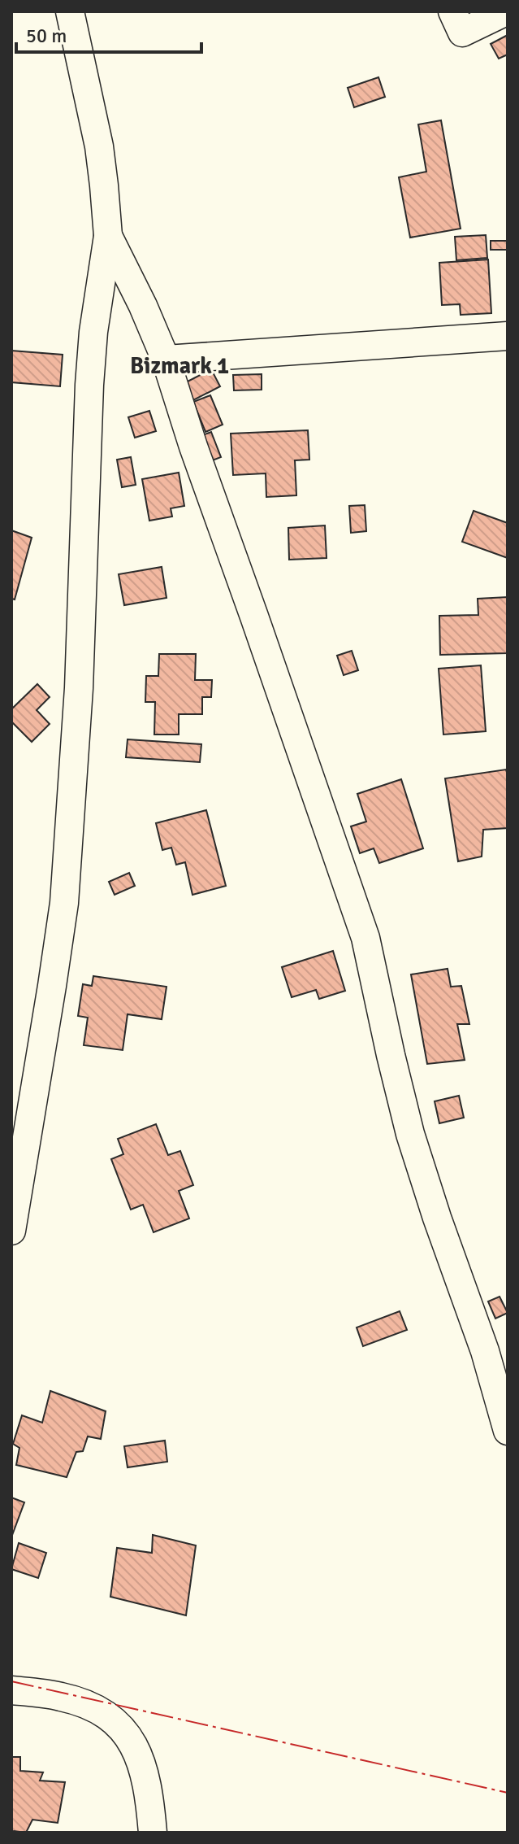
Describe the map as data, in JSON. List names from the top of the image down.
{
  "districts": ["Bizmark 1"],
  "scale_bar": "50 m"
}
